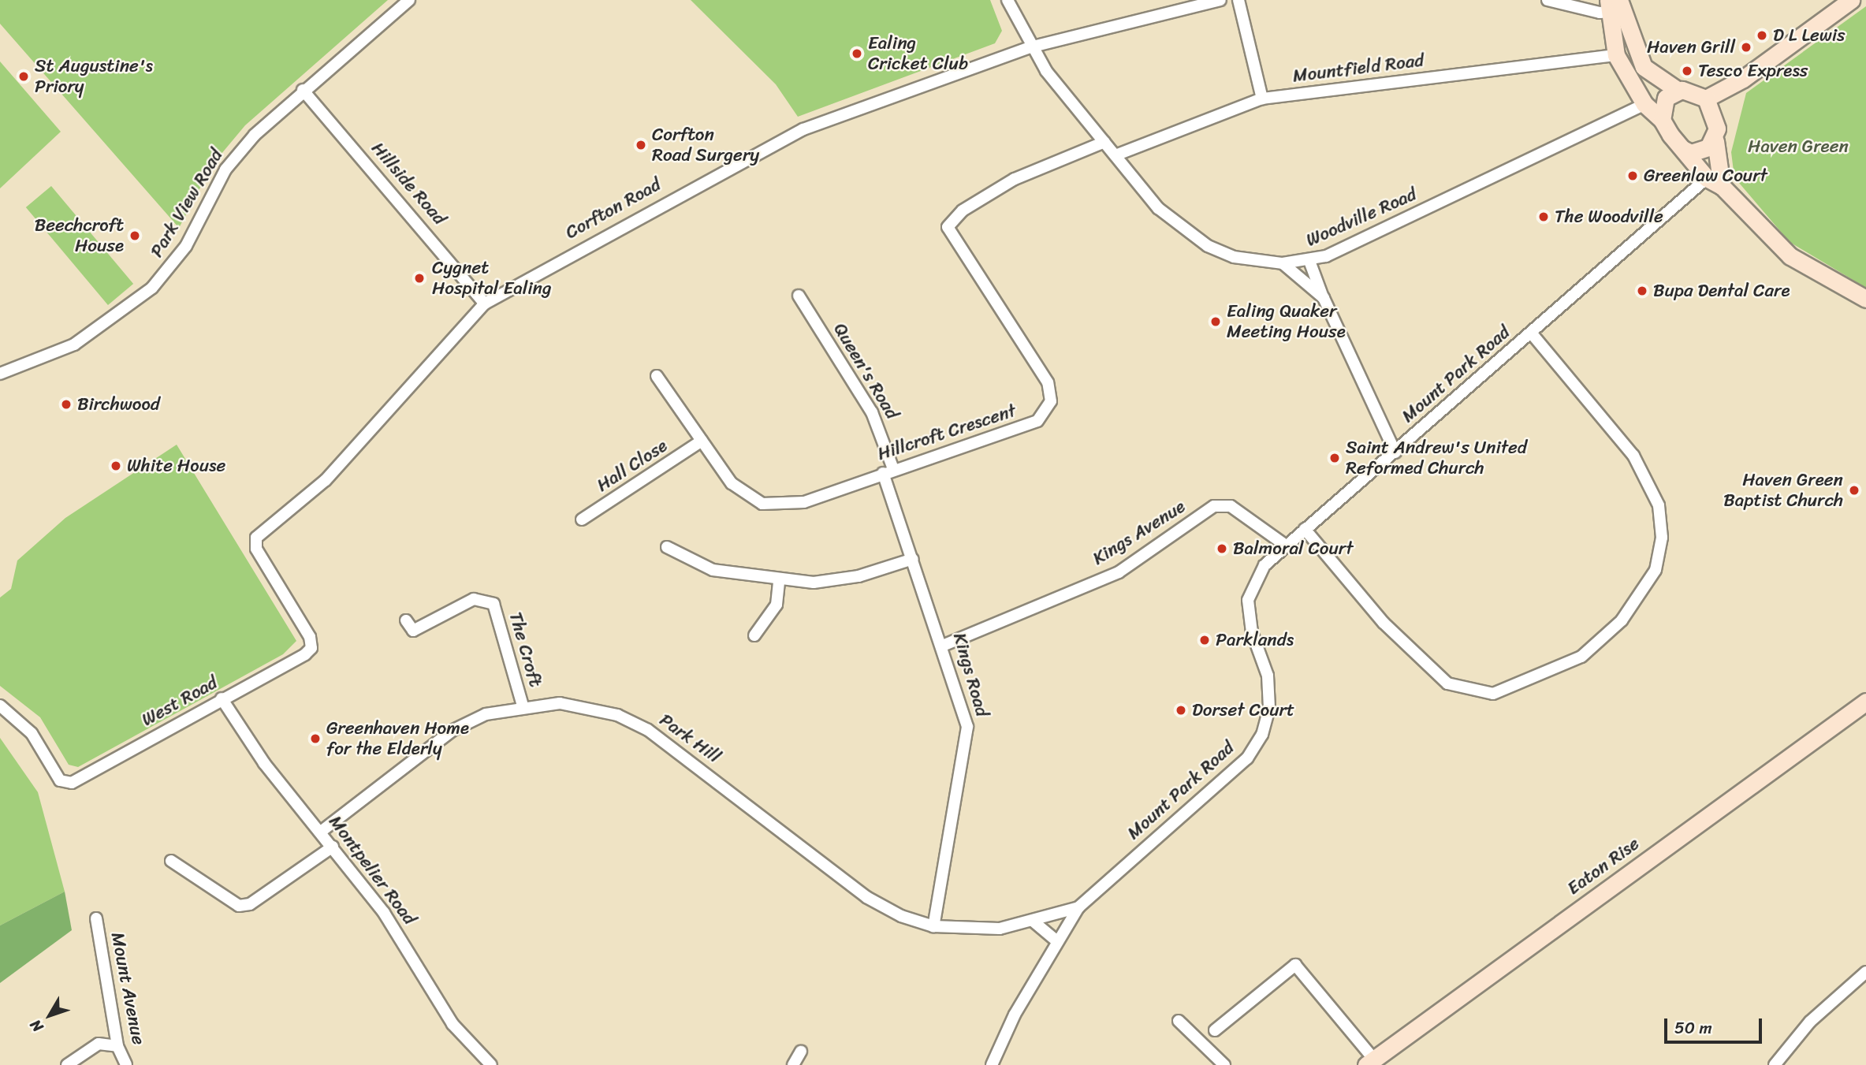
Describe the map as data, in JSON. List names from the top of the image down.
{
  "streets": {
    "street": [
      "Mountfield Road",
      "Hillside Road",
      "Park View Road",
      "Corfton Road",
      "Woodville Road",
      "Queen's Road",
      "Mount Park Road",
      "Hillcroft Crescent",
      "Hall Close",
      "Kings Avenue",
      "The Croft",
      "Kings Road",
      "West Road",
      "Park Hill",
      "Eaton Rise",
      "Montpelier Road",
      "Mount Avenue"
    ]
  },
  "crossings": [
    ["Mountfield Road", "Woodville Road"],
    ["Hillside Road", "Park View Road"],
    ["Hillside Road", "Corfton Road"],
    ["Corfton Road", "Woodville Road"],
    ["Corfton Road", "West Road"],
    ["Woodville Road", "Hillcroft Crescent"],
    ["Queen's Road", "Hillcroft Crescent"],
    ["Queen's Road", "Kings Road"],
    ["Mount Park Road", "Kings Avenue"],
    ["Mount Park Road", "Park Hill"],
    ["Hillcroft Crescent", "Hall Close"],
    ["Hillcroft Crescent", "Kings Road"],
    ["Kings Avenue", "Kings Road"],
    ["The Croft", "Park Hill"],
    ["Kings Road", "Park Hill"],
    ["West Road", "Montpelier Road"],
    ["Park Hill", "Montpelier Road"]
  ],
  "parks": ["Haven Green"],
  "places": [
    "D L Lewis",
    "Haven Grill",
    "Ealing Cricket Club",
    "Tesco Express",
    "St Augustine's Priory",
    "Corfton Road Surgery",
    "Greenlaw Court",
    "The Woodville",
    "Beechcroft House",
    "Cygnet Hospital Ealing",
    "Bupa Dental Care",
    "Ealing Quaker Meeting House",
    "Birchwood",
    "Saint Andrew's United Reformed Church",
    "White House",
    "Haven Green Baptist Church",
    "Balmoral Court",
    "Parklands",
    "Dorset Court",
    "Greenhaven Home for the Elderly"
  ],
  "scale_bar": "50 m",
  "north": "bottom left"
}
